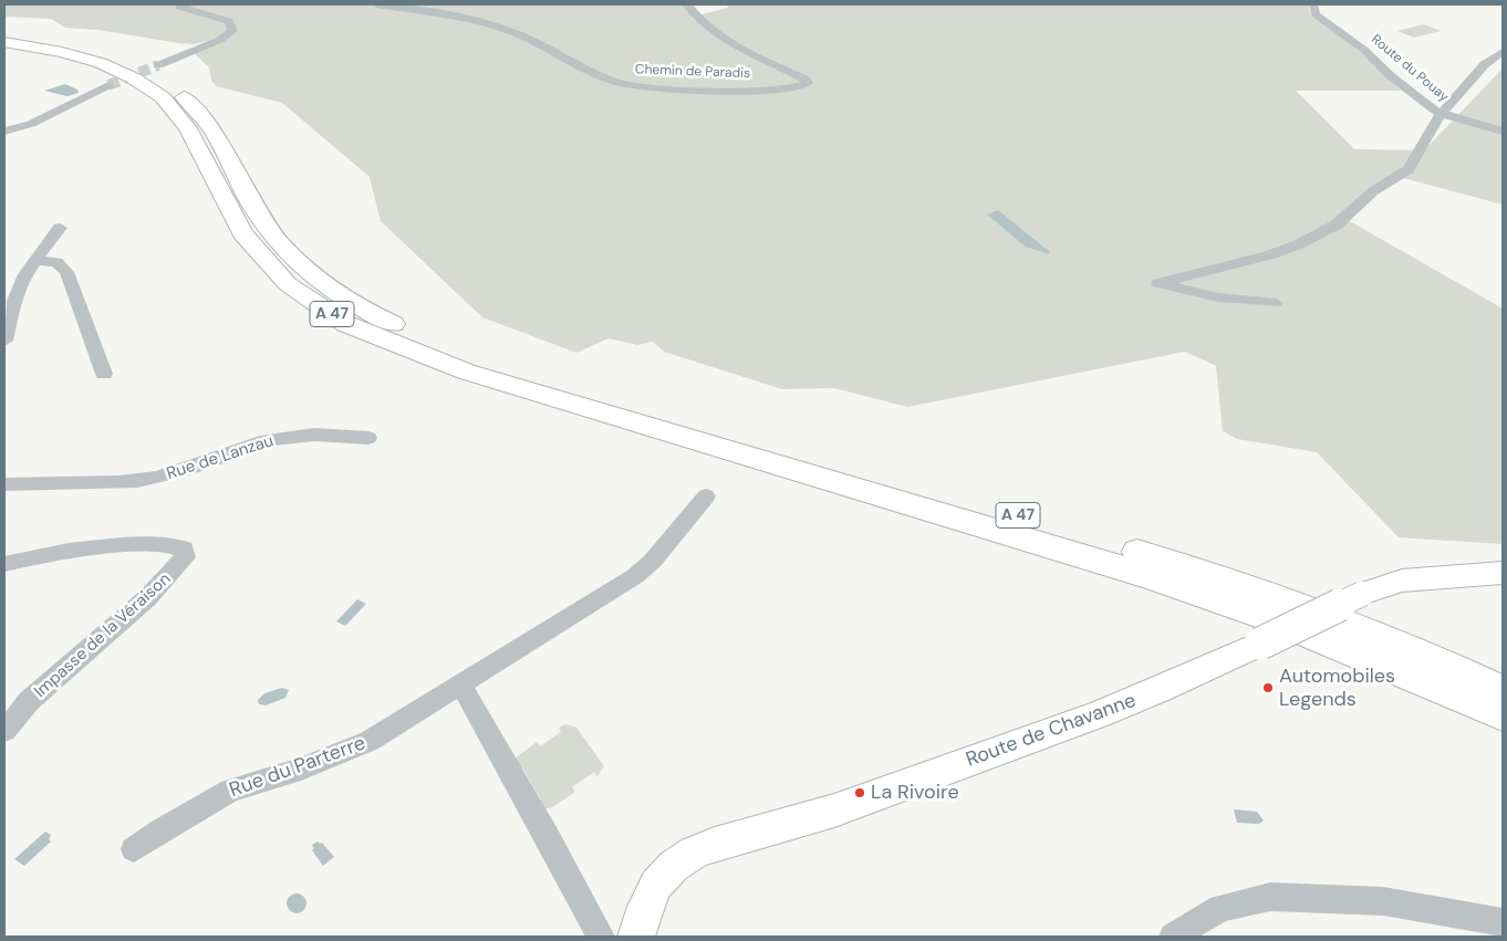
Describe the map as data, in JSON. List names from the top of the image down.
{
  "streets": {
    "highway": ["A 47"],
    "main road": ["Route de Chavanne"],
    "street": [
      "Route du Pouay",
      "Chemin de Paradis",
      "Rue de Lanzau",
      "Impasse de la Véraison",
      "Rue du Parterre"
    ]
  },
  "places": ["Automobiles Legends", "La Rivoire"]
}
